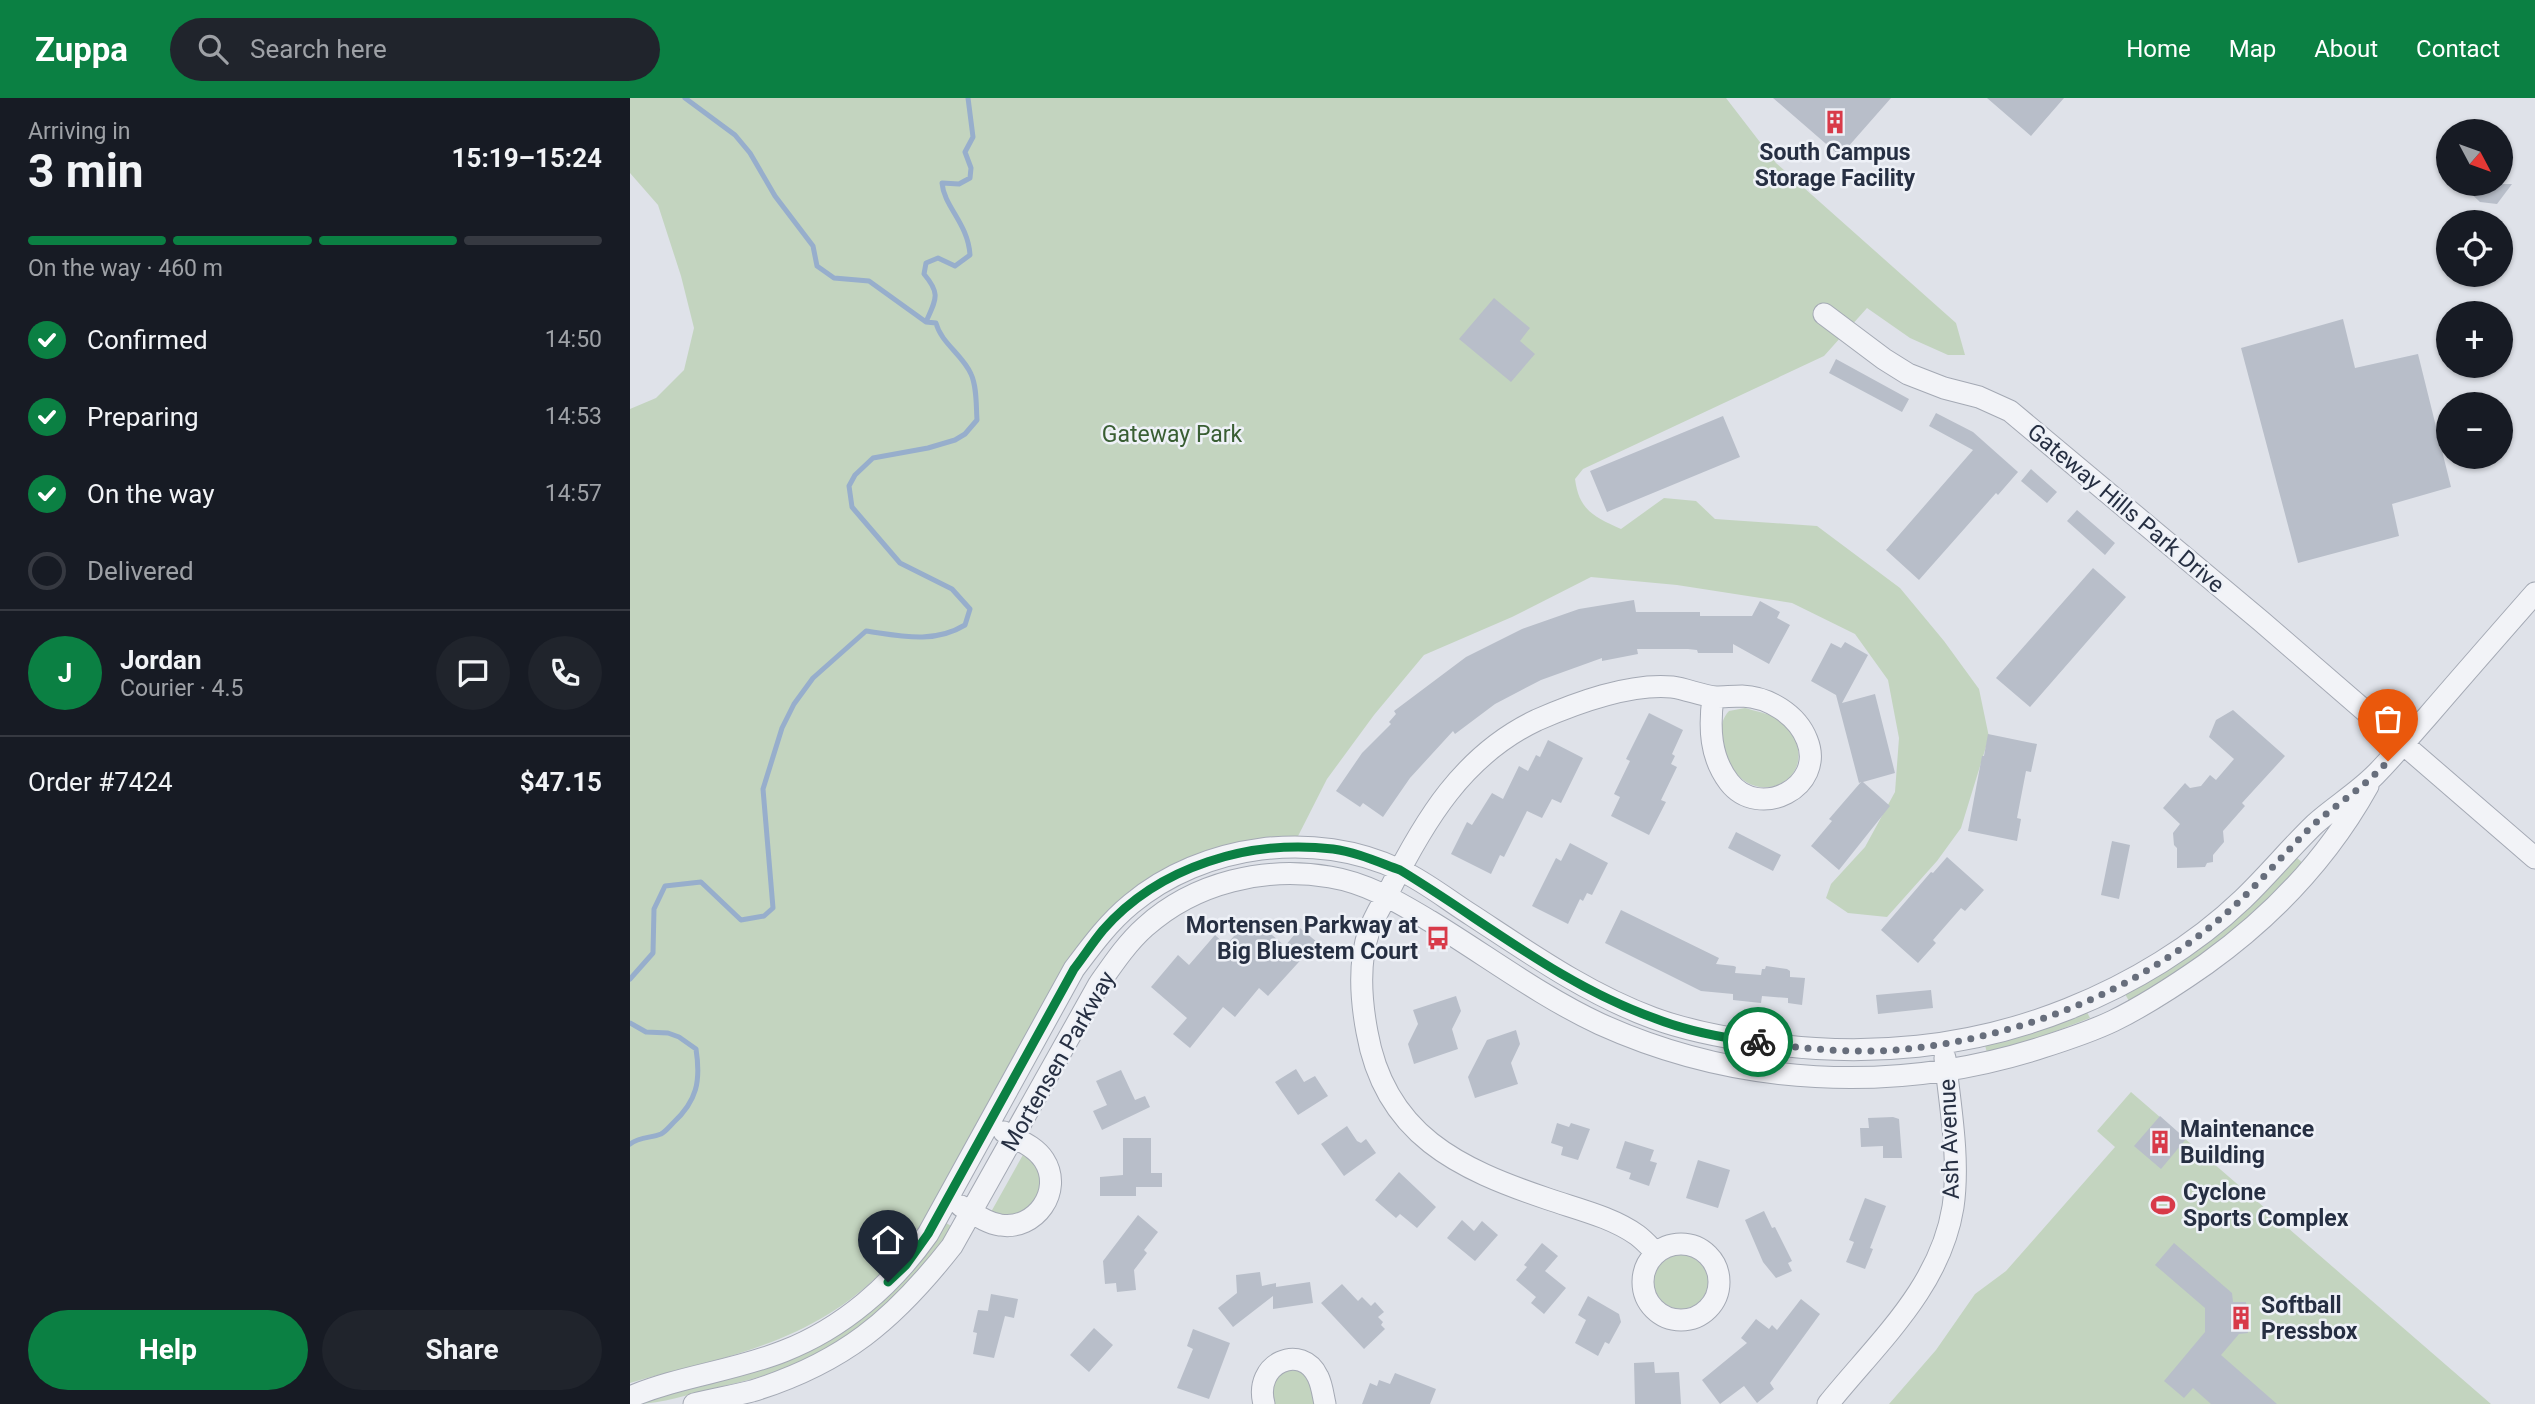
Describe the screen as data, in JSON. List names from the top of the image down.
{
  "streets": {
    "street": ["Gateway Hills Park Drive", "Mortensen Parkway", "Ash Avenue"]
  },
  "crossings": [
    ["Mortensen Parkway", "Ash Avenue"]
  ],
  "parks": ["Gateway Park"],
  "places": {
    "building": ["South Campus Storage Facility", "Maintenance Building", "Softball Pressbox"],
    "bus stop": ["Mortensen Parkway at Big Bluestem Court"],
    "sports": ["Cyclone Sports Complex"]
  },
  "north": "bottom right",
  "page": {
    "header": "Zuppa",
    "search": "Search here",
    "nav": [
      "Home",
      "Map",
      "About",
      "Contact"
    ],
    "heading": ["3 min", "Arriving in", "15:19–15:24"],
    "panel": [
      "Jordan",
      "Courier · 4.5",
      "Order #7424",
      "$47.15"
    ],
    "map_buttons": ["+", "−"],
    "bar": "On the way · 460 m",
    "list": [
      ["Confirmed", "14:50"],
      ["Preparing", "14:53"],
      ["On the way", "14:57"],
      "Delivered"
    ],
    "round": "J",
    "buttons": ["Help", "Share"]
  }
}
